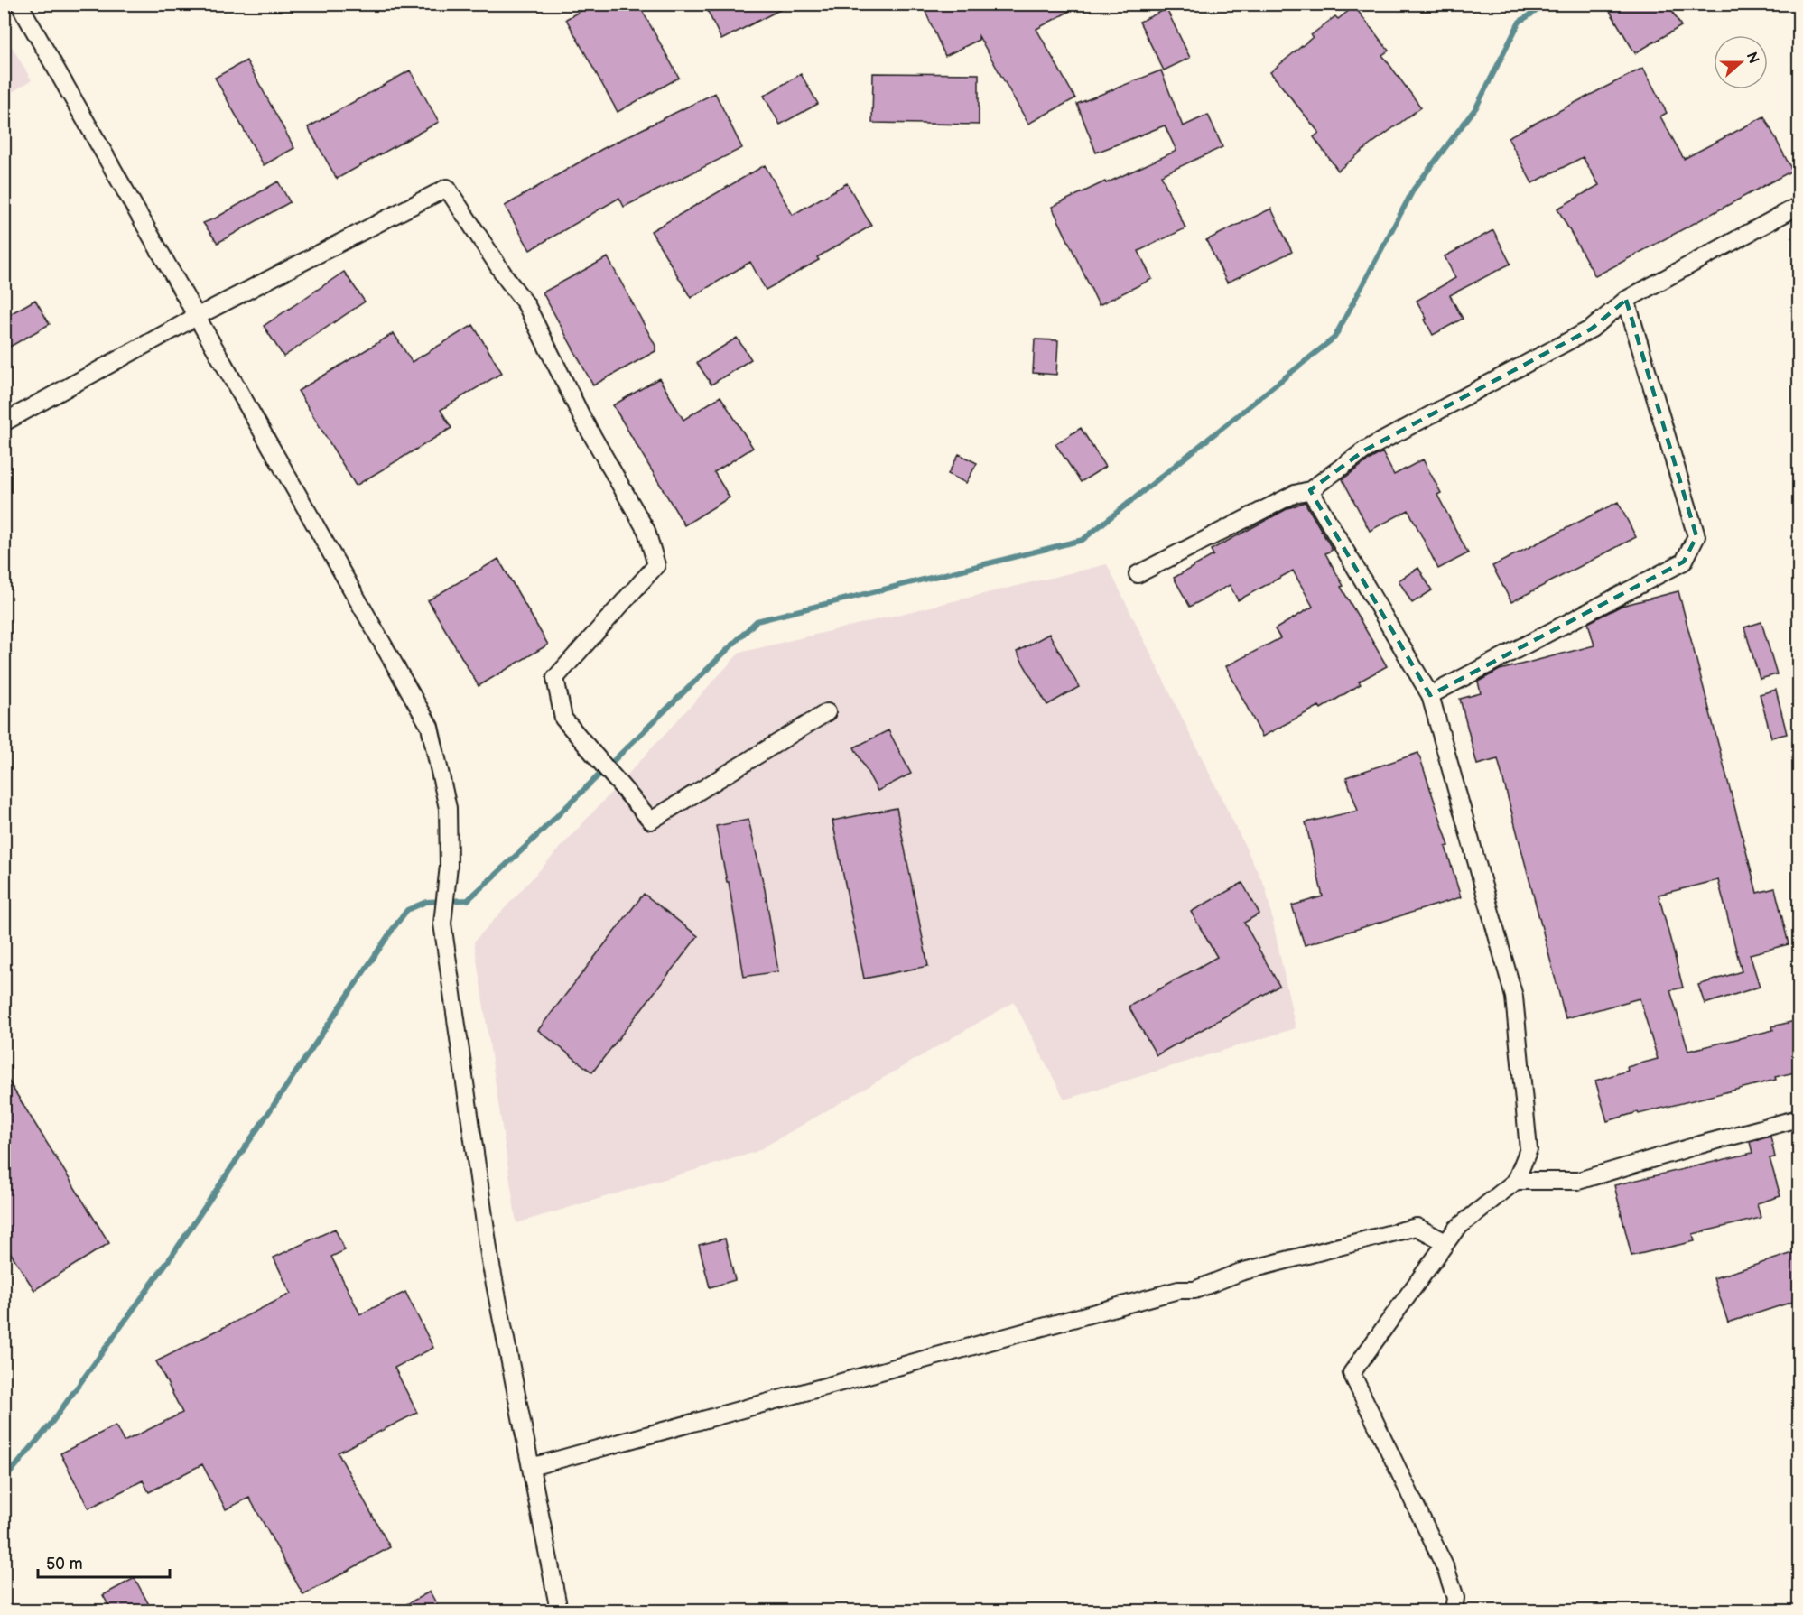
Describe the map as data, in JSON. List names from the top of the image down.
{
  "scale_bar": "50 m",
  "north": "right"
}
